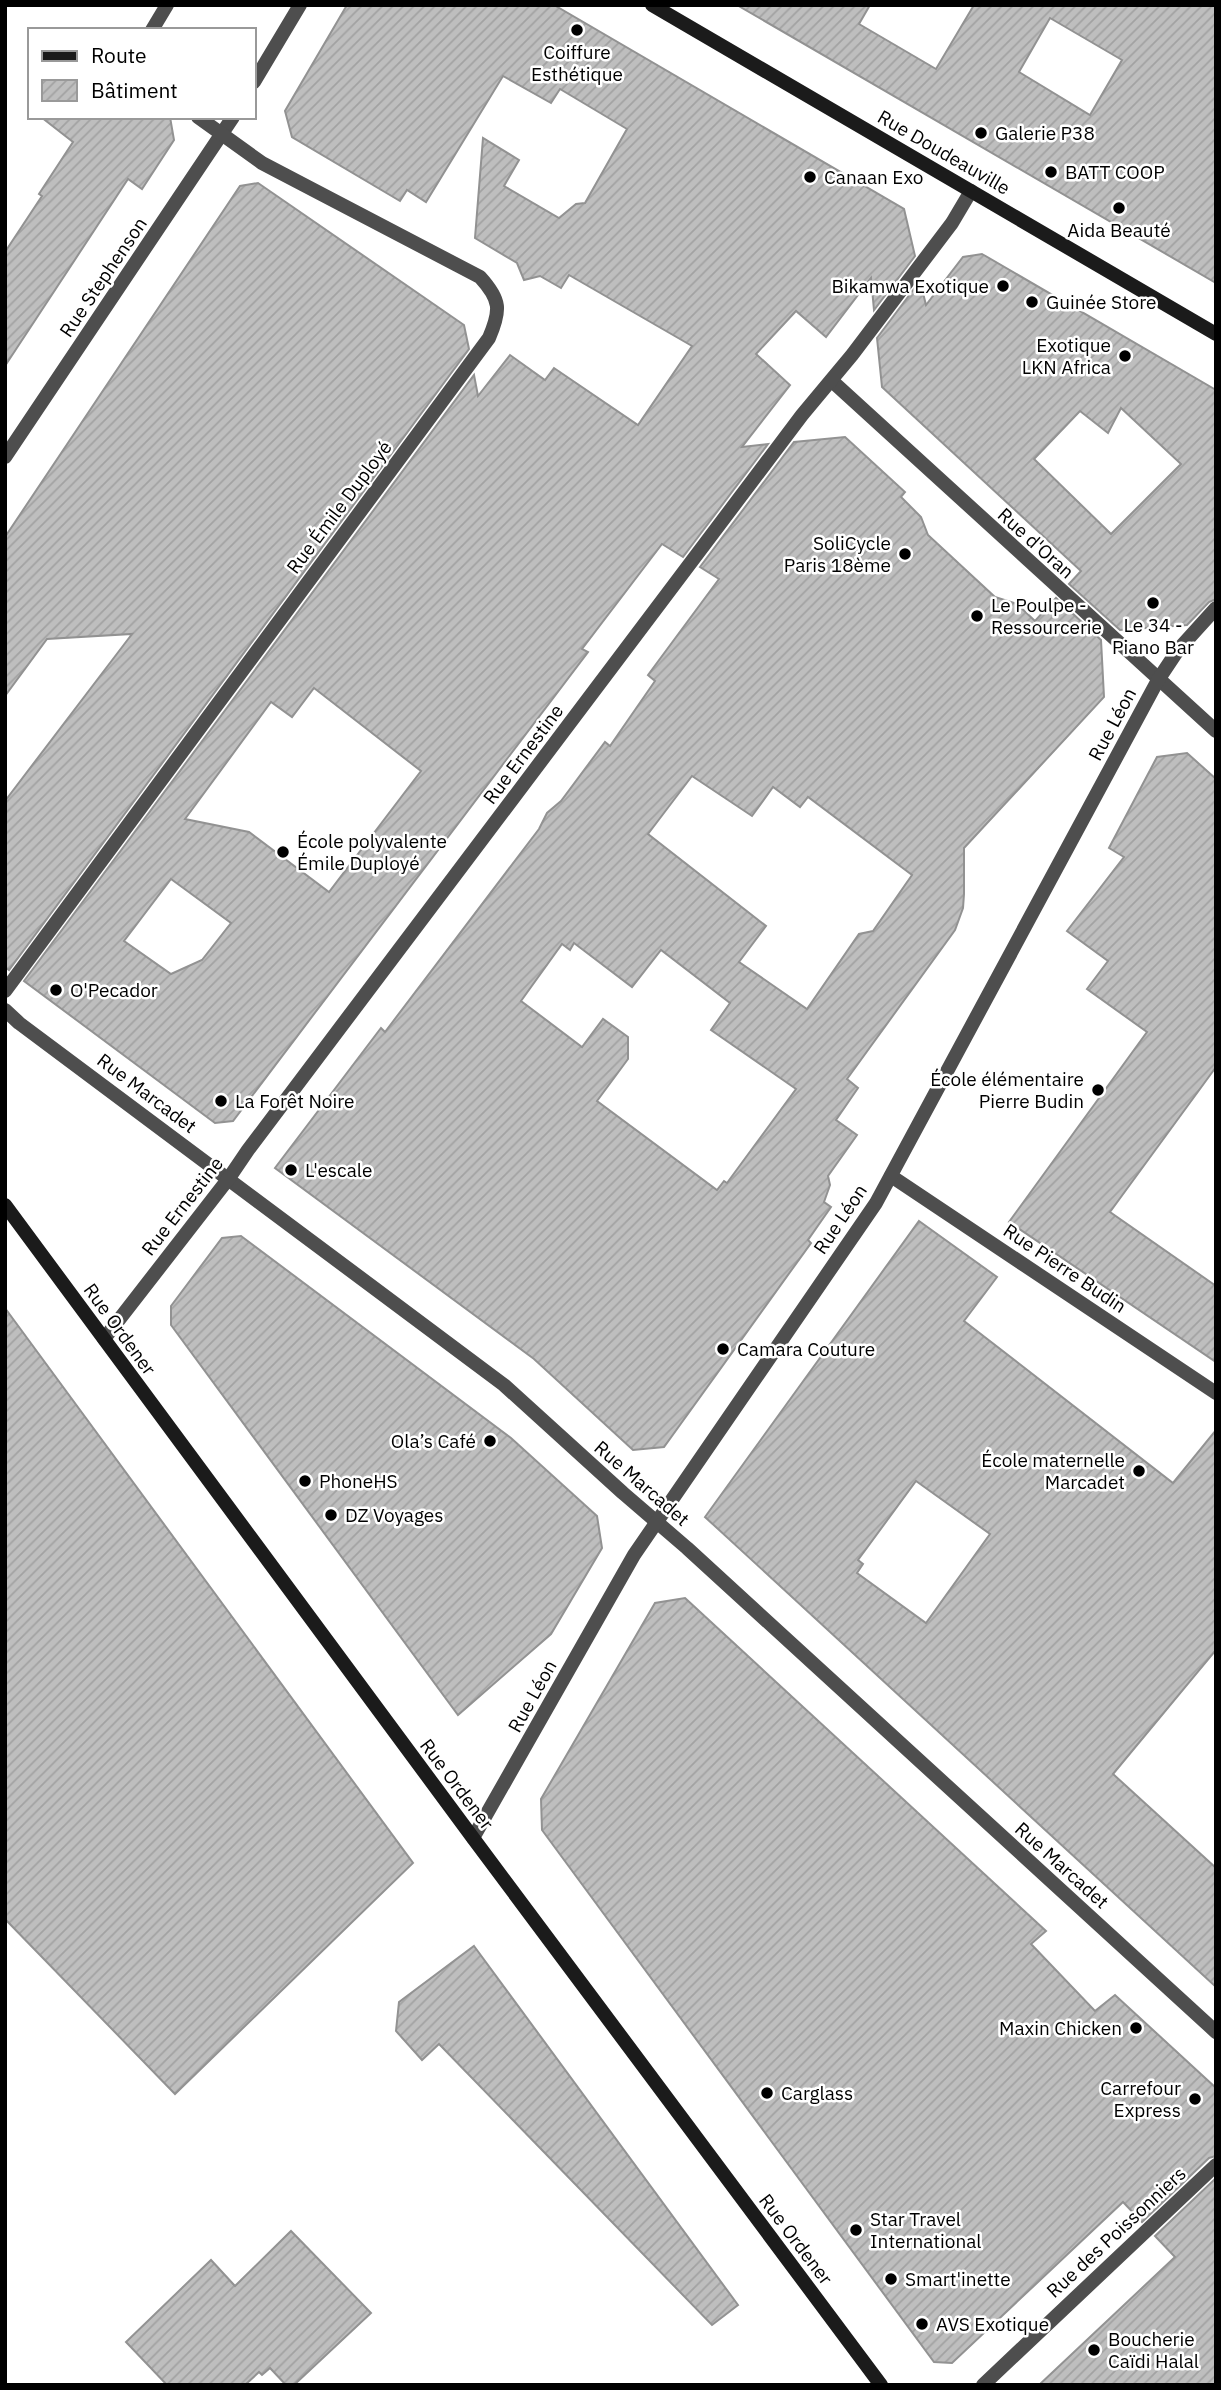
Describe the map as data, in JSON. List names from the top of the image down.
{
  "streets": {
    "main road": ["Rue Doudeauville", "Rue Ordener"],
    "street": [
      "Rue Stephenson",
      "Rue Émile Duployé",
      "Rue d'Oran",
      "Rue Léon",
      "Rue Ernestine",
      "Rue Marcadet",
      "Rue Pierre Budin",
      "Rue des Poissonniers"
    ]
  },
  "crossings": [
    ["Rue Doudeauville", "Rue Ernestine"],
    ["Rue Stephenson", "Rue Émile Duployé"],
    ["Rue d'Oran", "Rue Léon"],
    ["Rue d'Oran", "Rue Ernestine"],
    ["Rue Léon", "Rue Marcadet"],
    ["Rue Léon", "Rue Pierre Budin"],
    ["Rue Léon", "Rue Ordener"],
    ["Rue Ernestine", "Rue Marcadet"],
    ["Rue Ernestine", "Rue Ordener"]
  ],
  "places": [
    "Coiffure Esthétique",
    "Galerie P38",
    "BATT COOP",
    "Canaan Exo",
    "Aida Beauté",
    "Bikamwa Exotique",
    "Guinée Store",
    "Exotique LKN Africa",
    "SoliCycle Paris 18ème",
    "Le 34 - Piano Bar",
    "Le Poulpe - Ressourcerie",
    "École polyvalente Émile Duployé",
    "O'Pecador",
    "École élémentaire Pierre Budin",
    "La Forêt Noire",
    "L'escale",
    "Camara Couture",
    "Ola’s Café",
    "École maternelle Marcadet",
    "PhoneHS",
    "DZ Voyages",
    "Maxin Chicken",
    "Carglass",
    "Carrefour Express",
    "Star Travel International",
    "Smart'inette",
    "AVS Exotique",
    "Boucherie Caïdi Halal"
  ],
  "legend": ["Route", "Bâtiment"]
}
